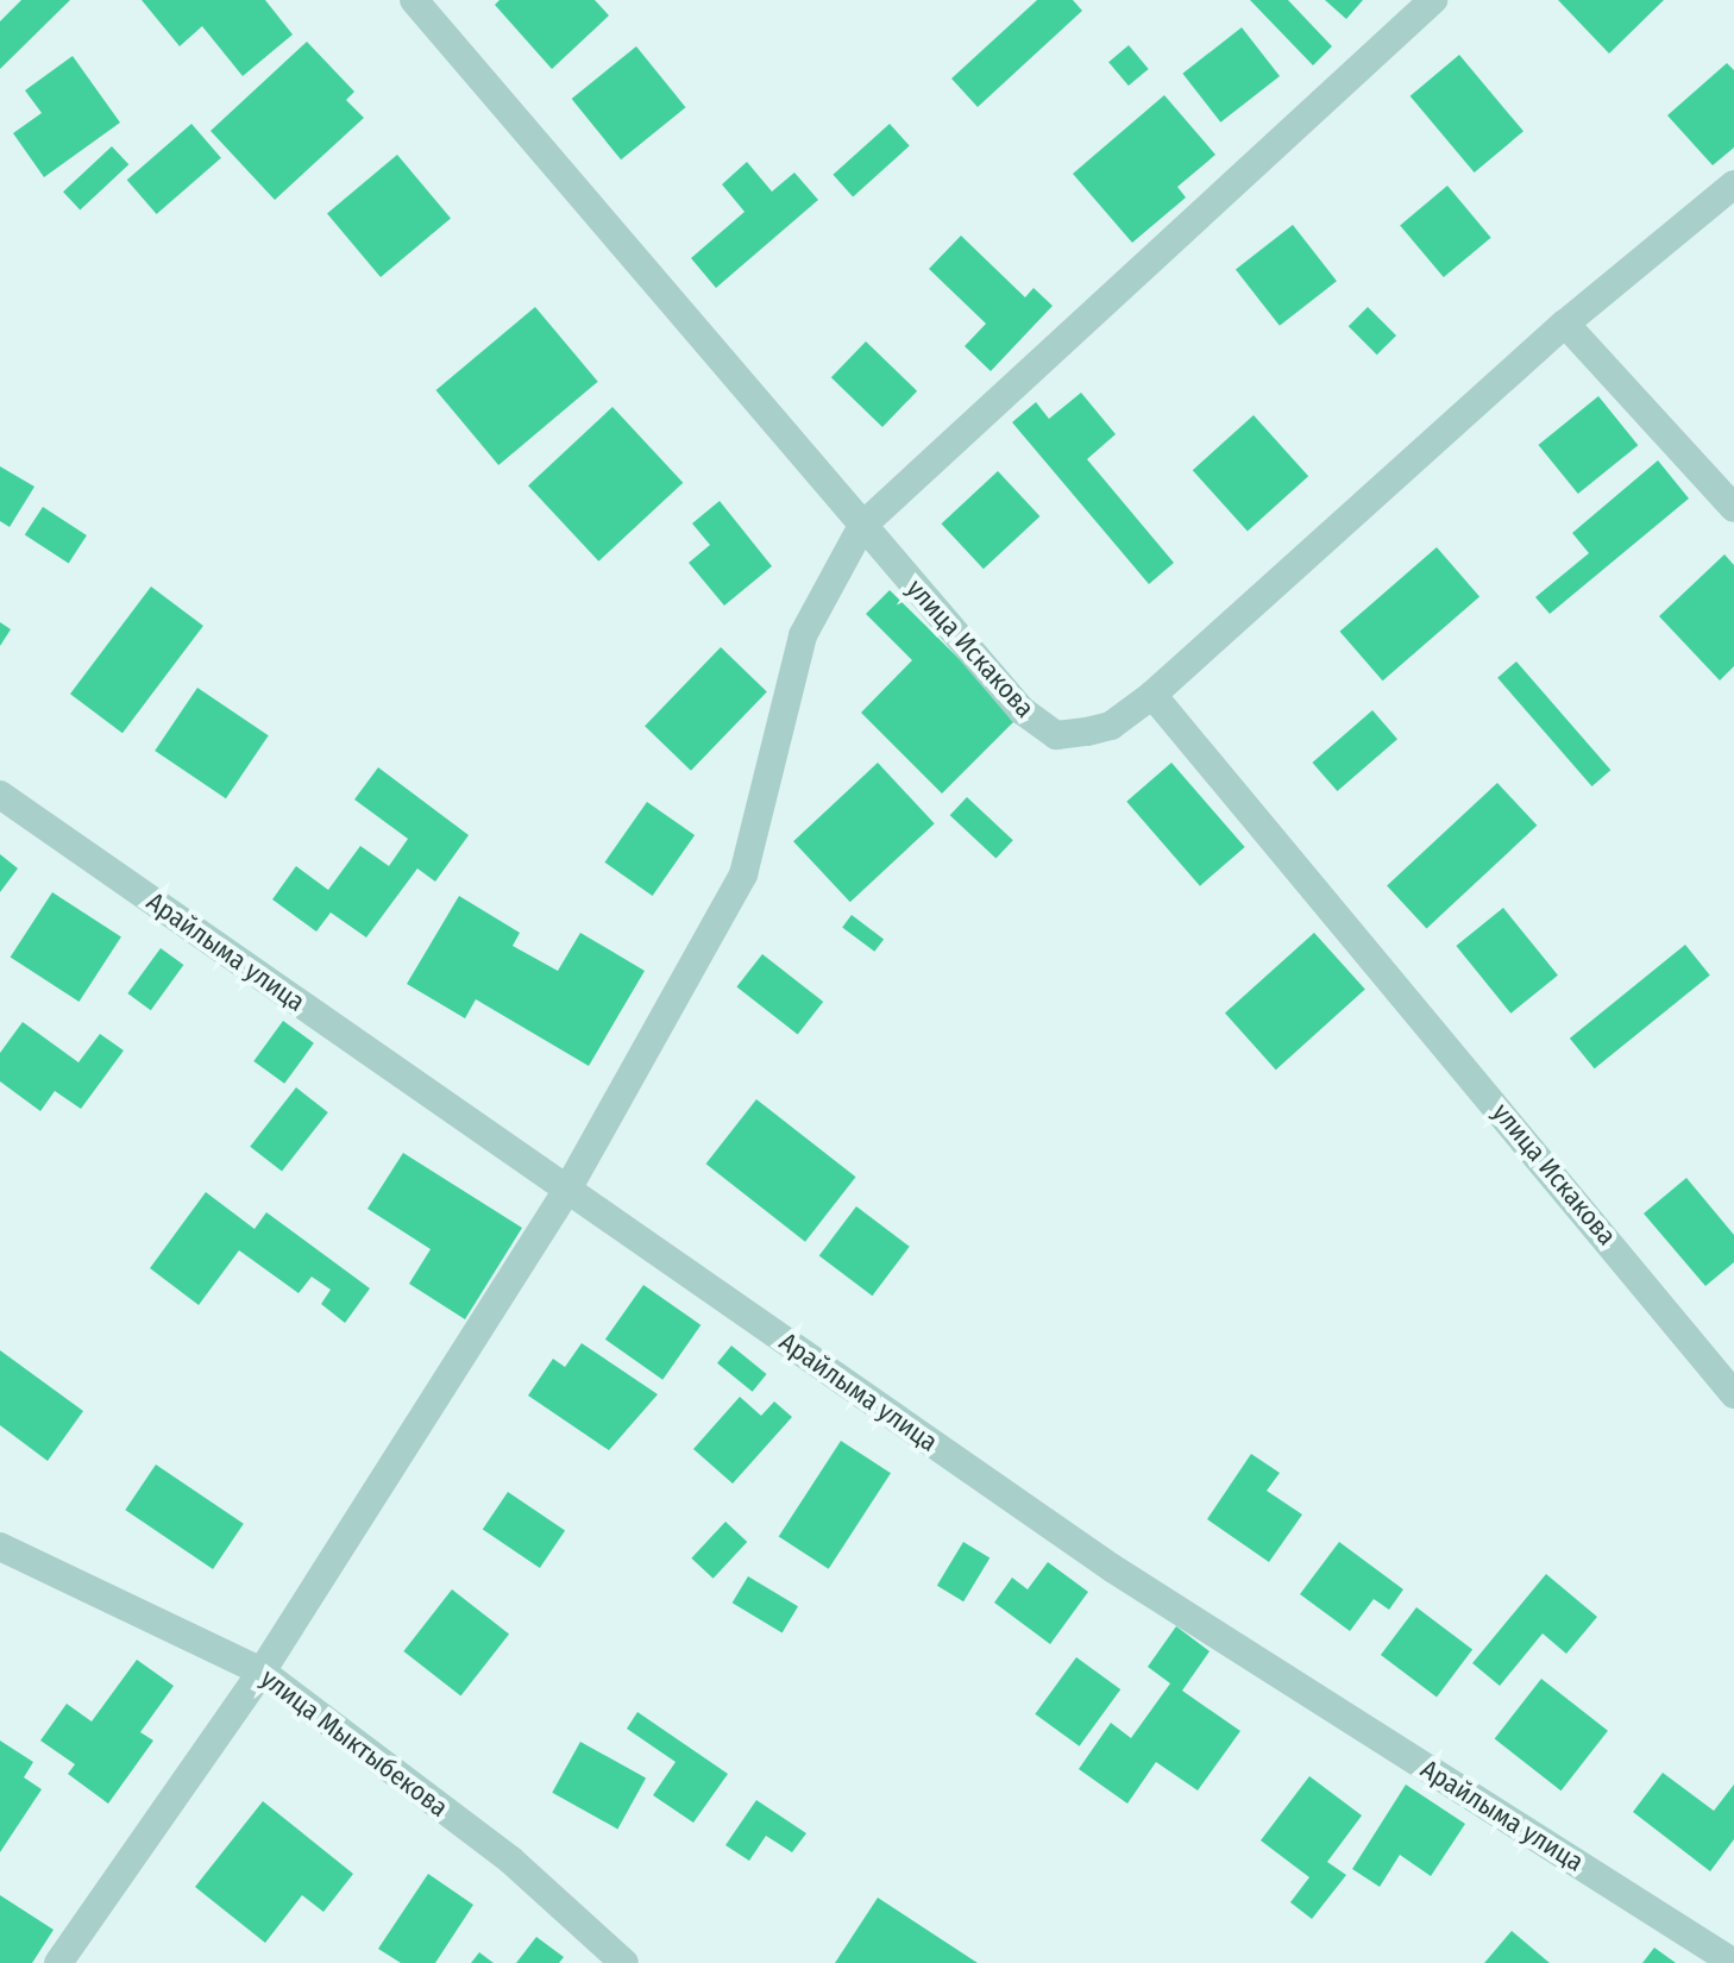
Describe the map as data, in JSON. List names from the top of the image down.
{
  "streets": {
    "street": ["улица Искакова", "Арайлыма улица", "улица Мыктыбекова"]
  }
}
